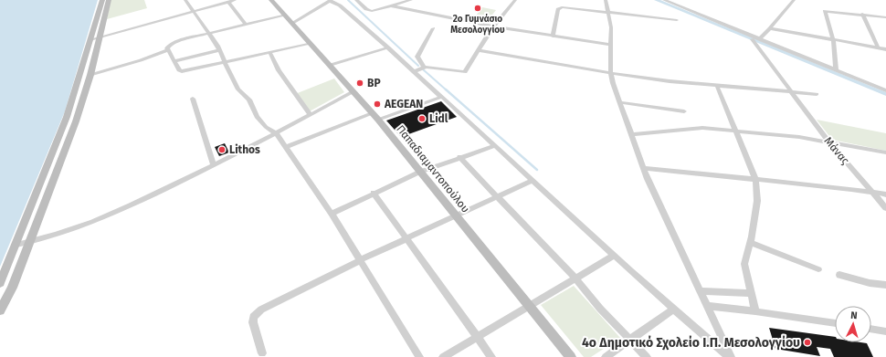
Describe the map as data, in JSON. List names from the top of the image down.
{
  "streets": {
    "street": ["Μάνας", "Παπαδιαμαντοπούλου"]
  },
  "places": [
    "2ο Γυμνάσιο Μεσολογγίου",
    "BP",
    "AEGEAN",
    "Lidl",
    "Lithos",
    "4ο Δημοτικό Σχολείο Ι.Π. Μεσολογγίου"
  ],
  "north": "top"
}
